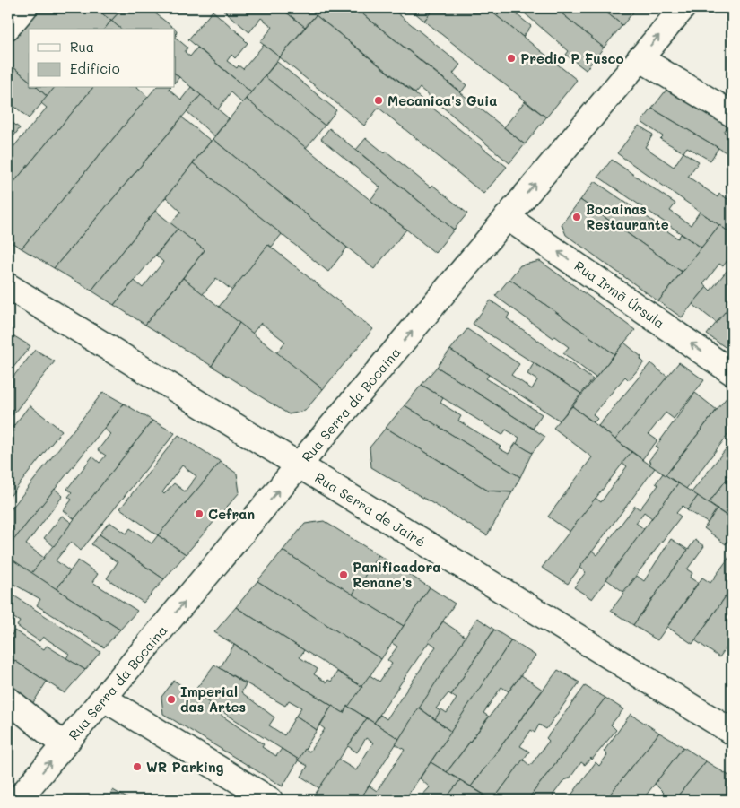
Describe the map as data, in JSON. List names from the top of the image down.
{
  "streets": {
    "street": ["Rua Irmã Úrsula", "Rua Serra da Bocaina", "Rua Serra de Jairé"]
  },
  "crossings": [
    ["Rua Irmã Úrsula", "Rua Serra da Bocaina"],
    ["Rua Serra da Bocaina", "Rua Serra de Jairé"]
  ],
  "one_way": ["Rua Serra da Bocaina"],
  "places": [
    "Predio P Fusco",
    "Mecanica's Guia",
    "Bocainas Restaurante",
    "Cefran",
    "Panificadora Renane's",
    "Imperial das Artes",
    "WR Parking"
  ],
  "legend": ["Rua", "Edifício"]
}
